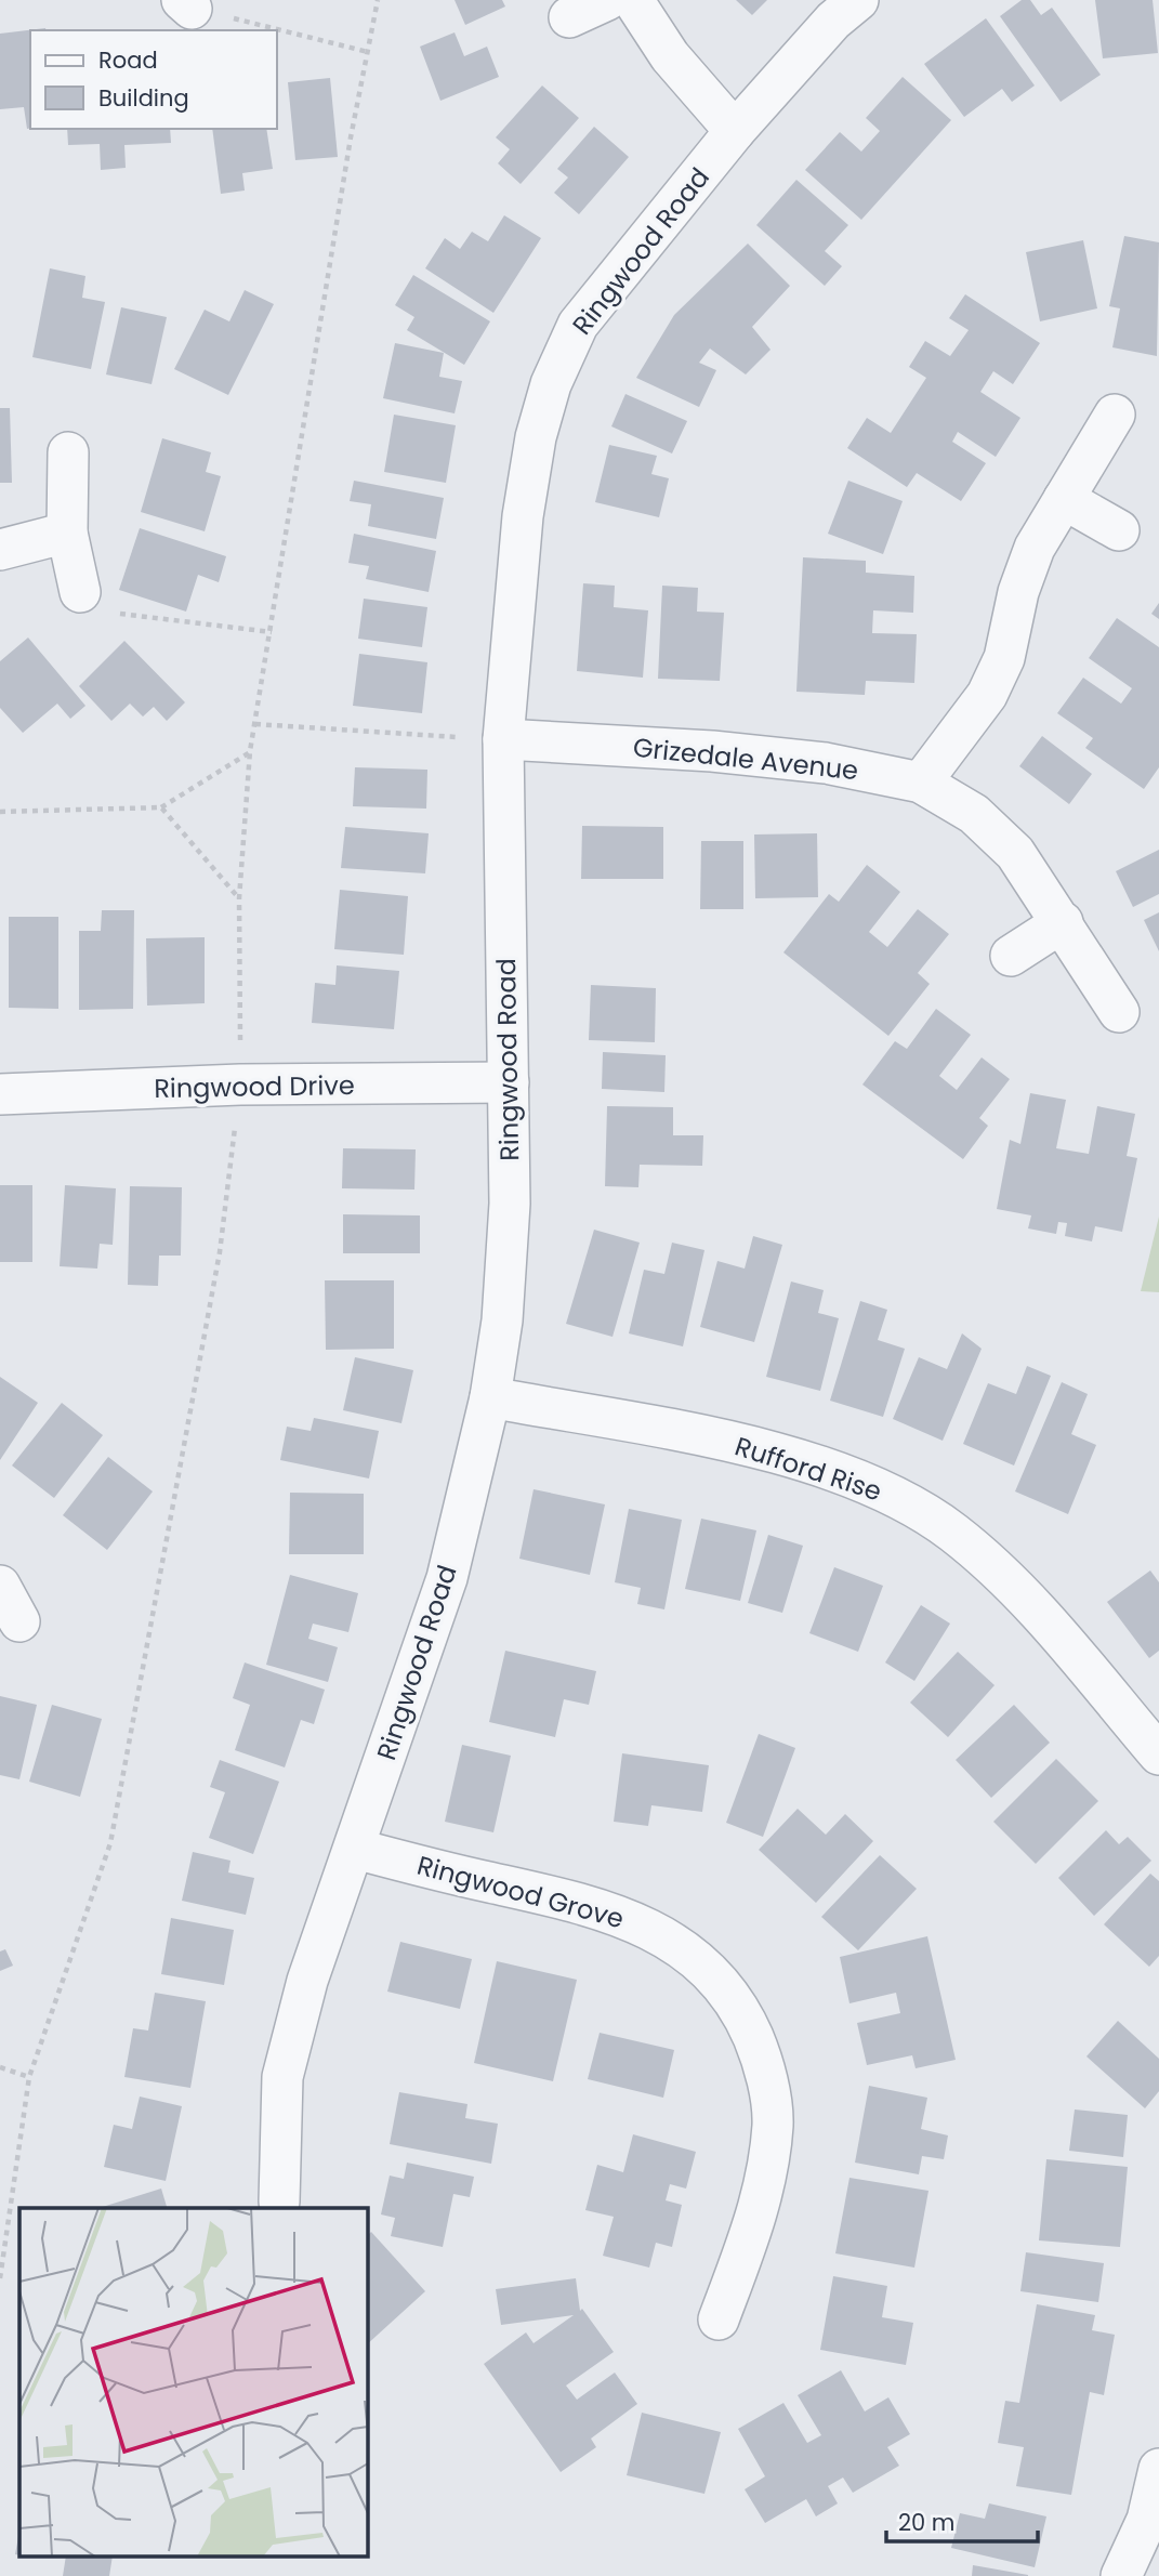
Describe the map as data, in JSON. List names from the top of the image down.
{
  "streets": {
    "street": [
      "Ringwood Road",
      "Grizedale Avenue",
      "Ringwood Drive",
      "Rufford Rise",
      "Ringwood Grove"
    ]
  },
  "crossings": [
    ["Ringwood Road", "Grizedale Avenue"],
    ["Ringwood Road", "Ringwood Drive"],
    ["Ringwood Road", "Rufford Rise"],
    ["Ringwood Road", "Ringwood Grove"]
  ],
  "legend": ["Road", "Building"],
  "scale_bar": "20 m"
}
